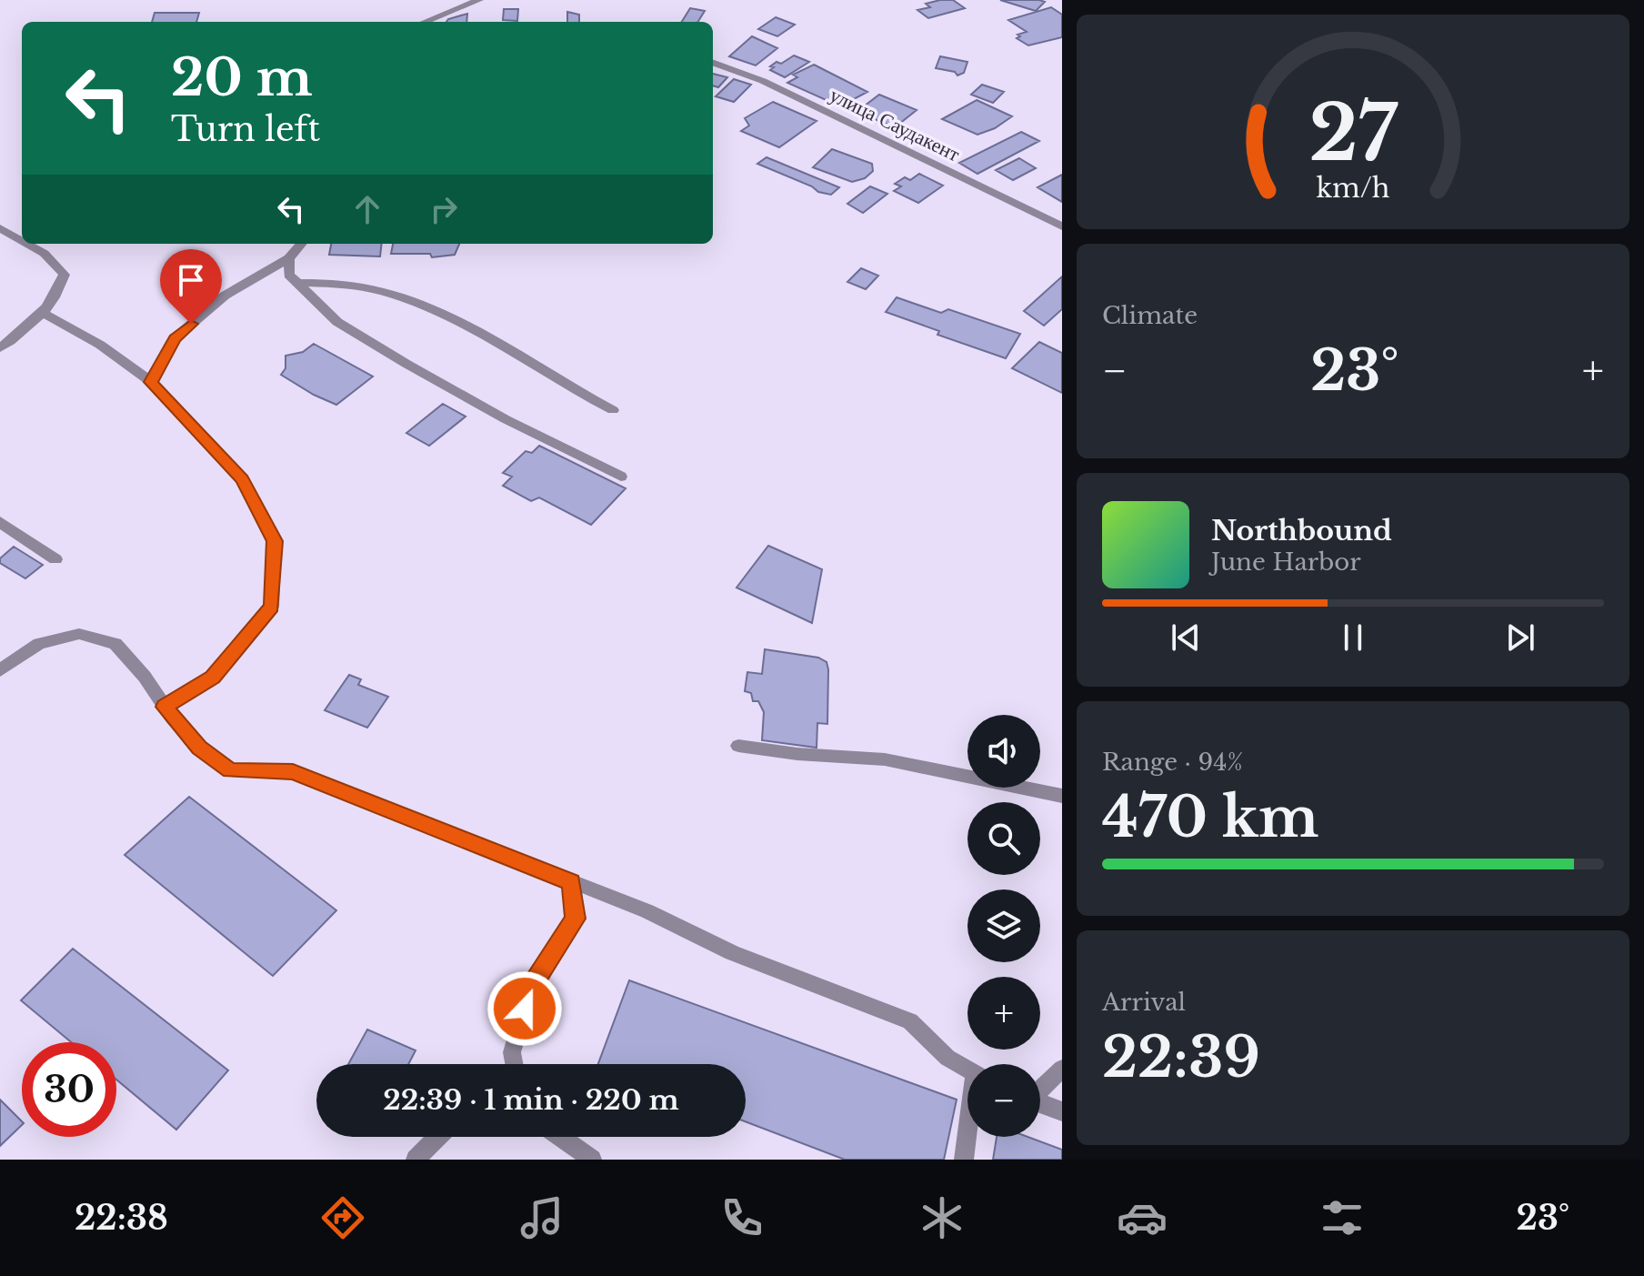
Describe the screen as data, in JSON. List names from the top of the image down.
{
  "streets": {
    "street": ["улица Саудакент"]
  },
  "page": {
    "turn": ["20 m", "Turn left"],
    "tile": [
      "Climate",
      ["Range · 94%", "470 km"],
      ["Arrival", "22:39"]
    ],
    "heat": ["−", "23°", "+"],
    "song": ["Northbound", "June Harbor"],
    "map_buttons": ["+", "−"],
    "limit": "30",
    "trip": "22:39 · 1 min · 220 m",
    "tabs": ["22:38", "23°"],
    "gauge": ["27", "km/h"]
  }
}
